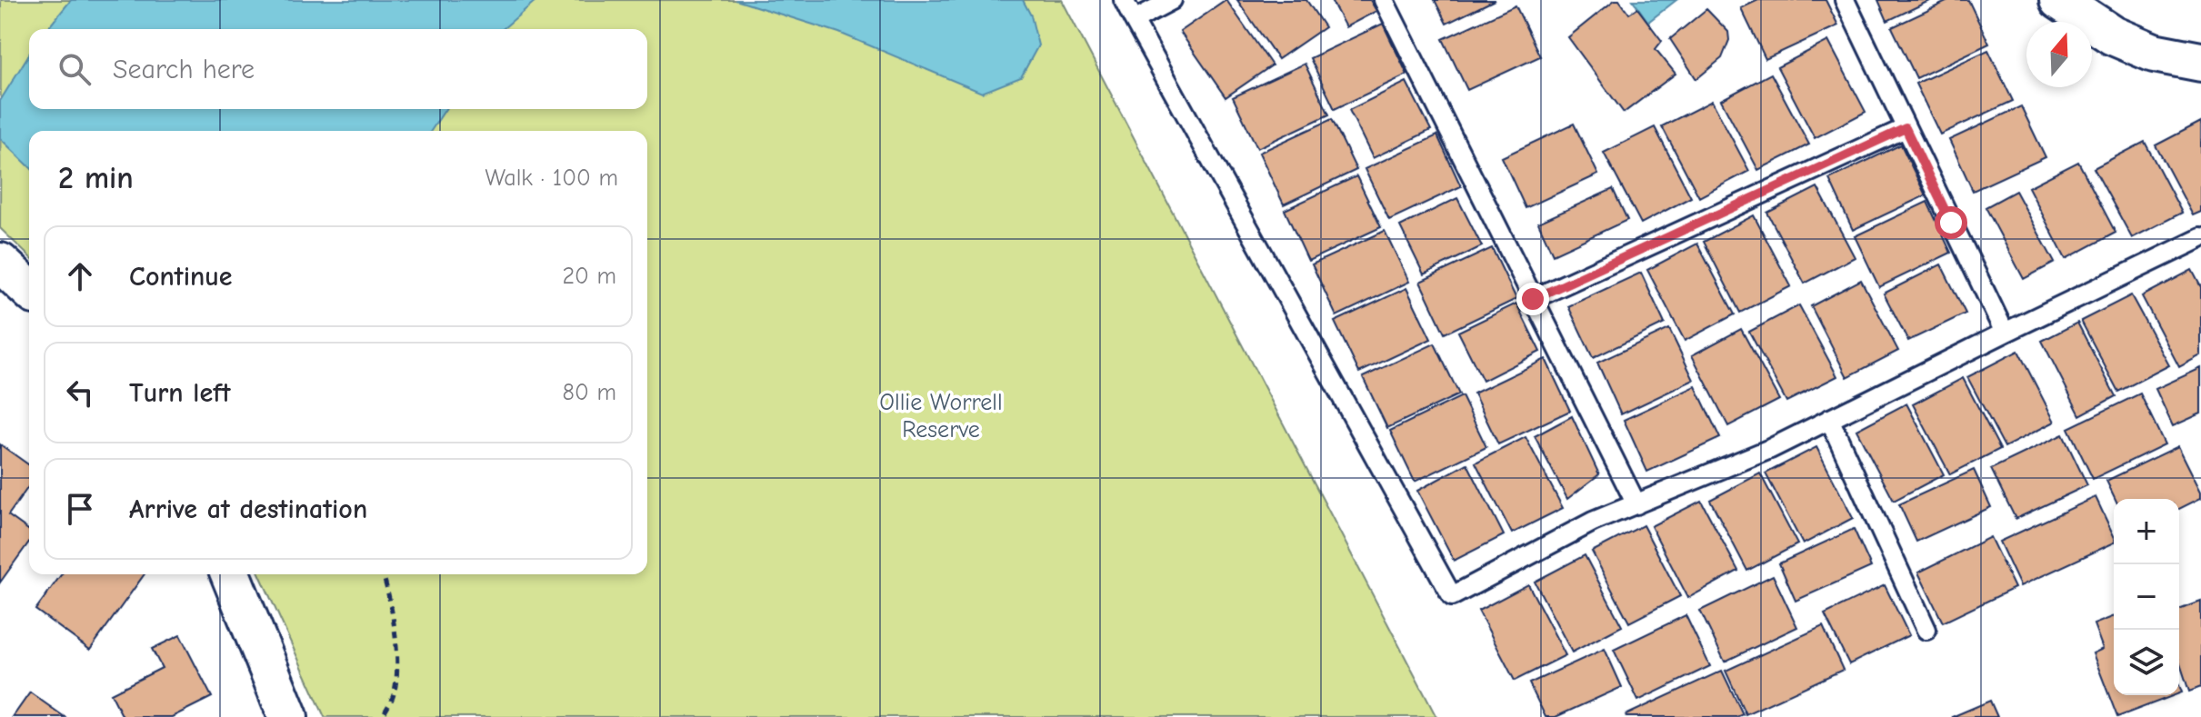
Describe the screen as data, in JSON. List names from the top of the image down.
{
  "parks": ["Ollie Worrell Reserve"],
  "north": "top",
  "page": {
    "search": "Search here",
    "heading": ["2 min", "Walk · 100 m"],
    "list": [
      ["Continue", "20 m"],
      ["Turn left", "80 m"],
      "Arrive at destination"
    ],
    "map_buttons": ["+", "−"]
  }
}
